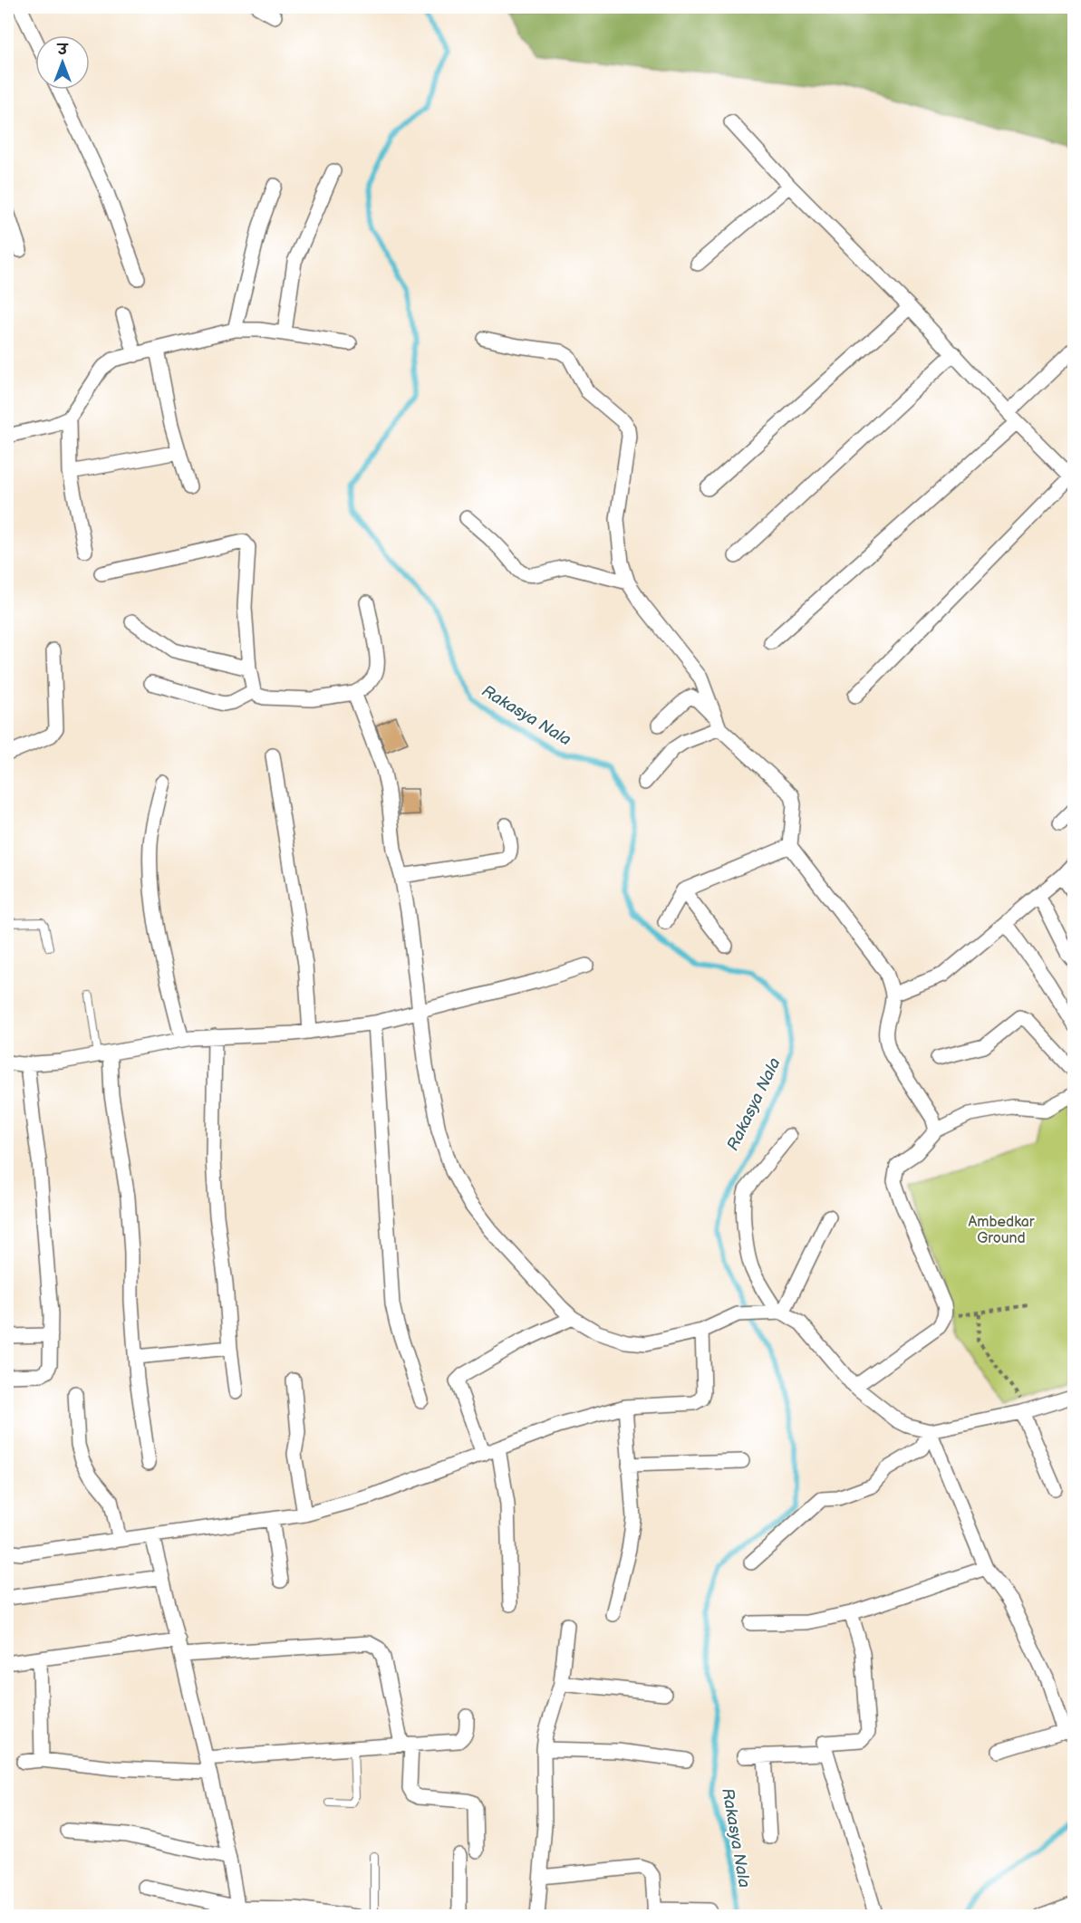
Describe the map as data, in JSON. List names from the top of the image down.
{
  "water": ["Rakasya Nala"],
  "parks": ["Ambedkar Ground"],
  "north": "top"
}
